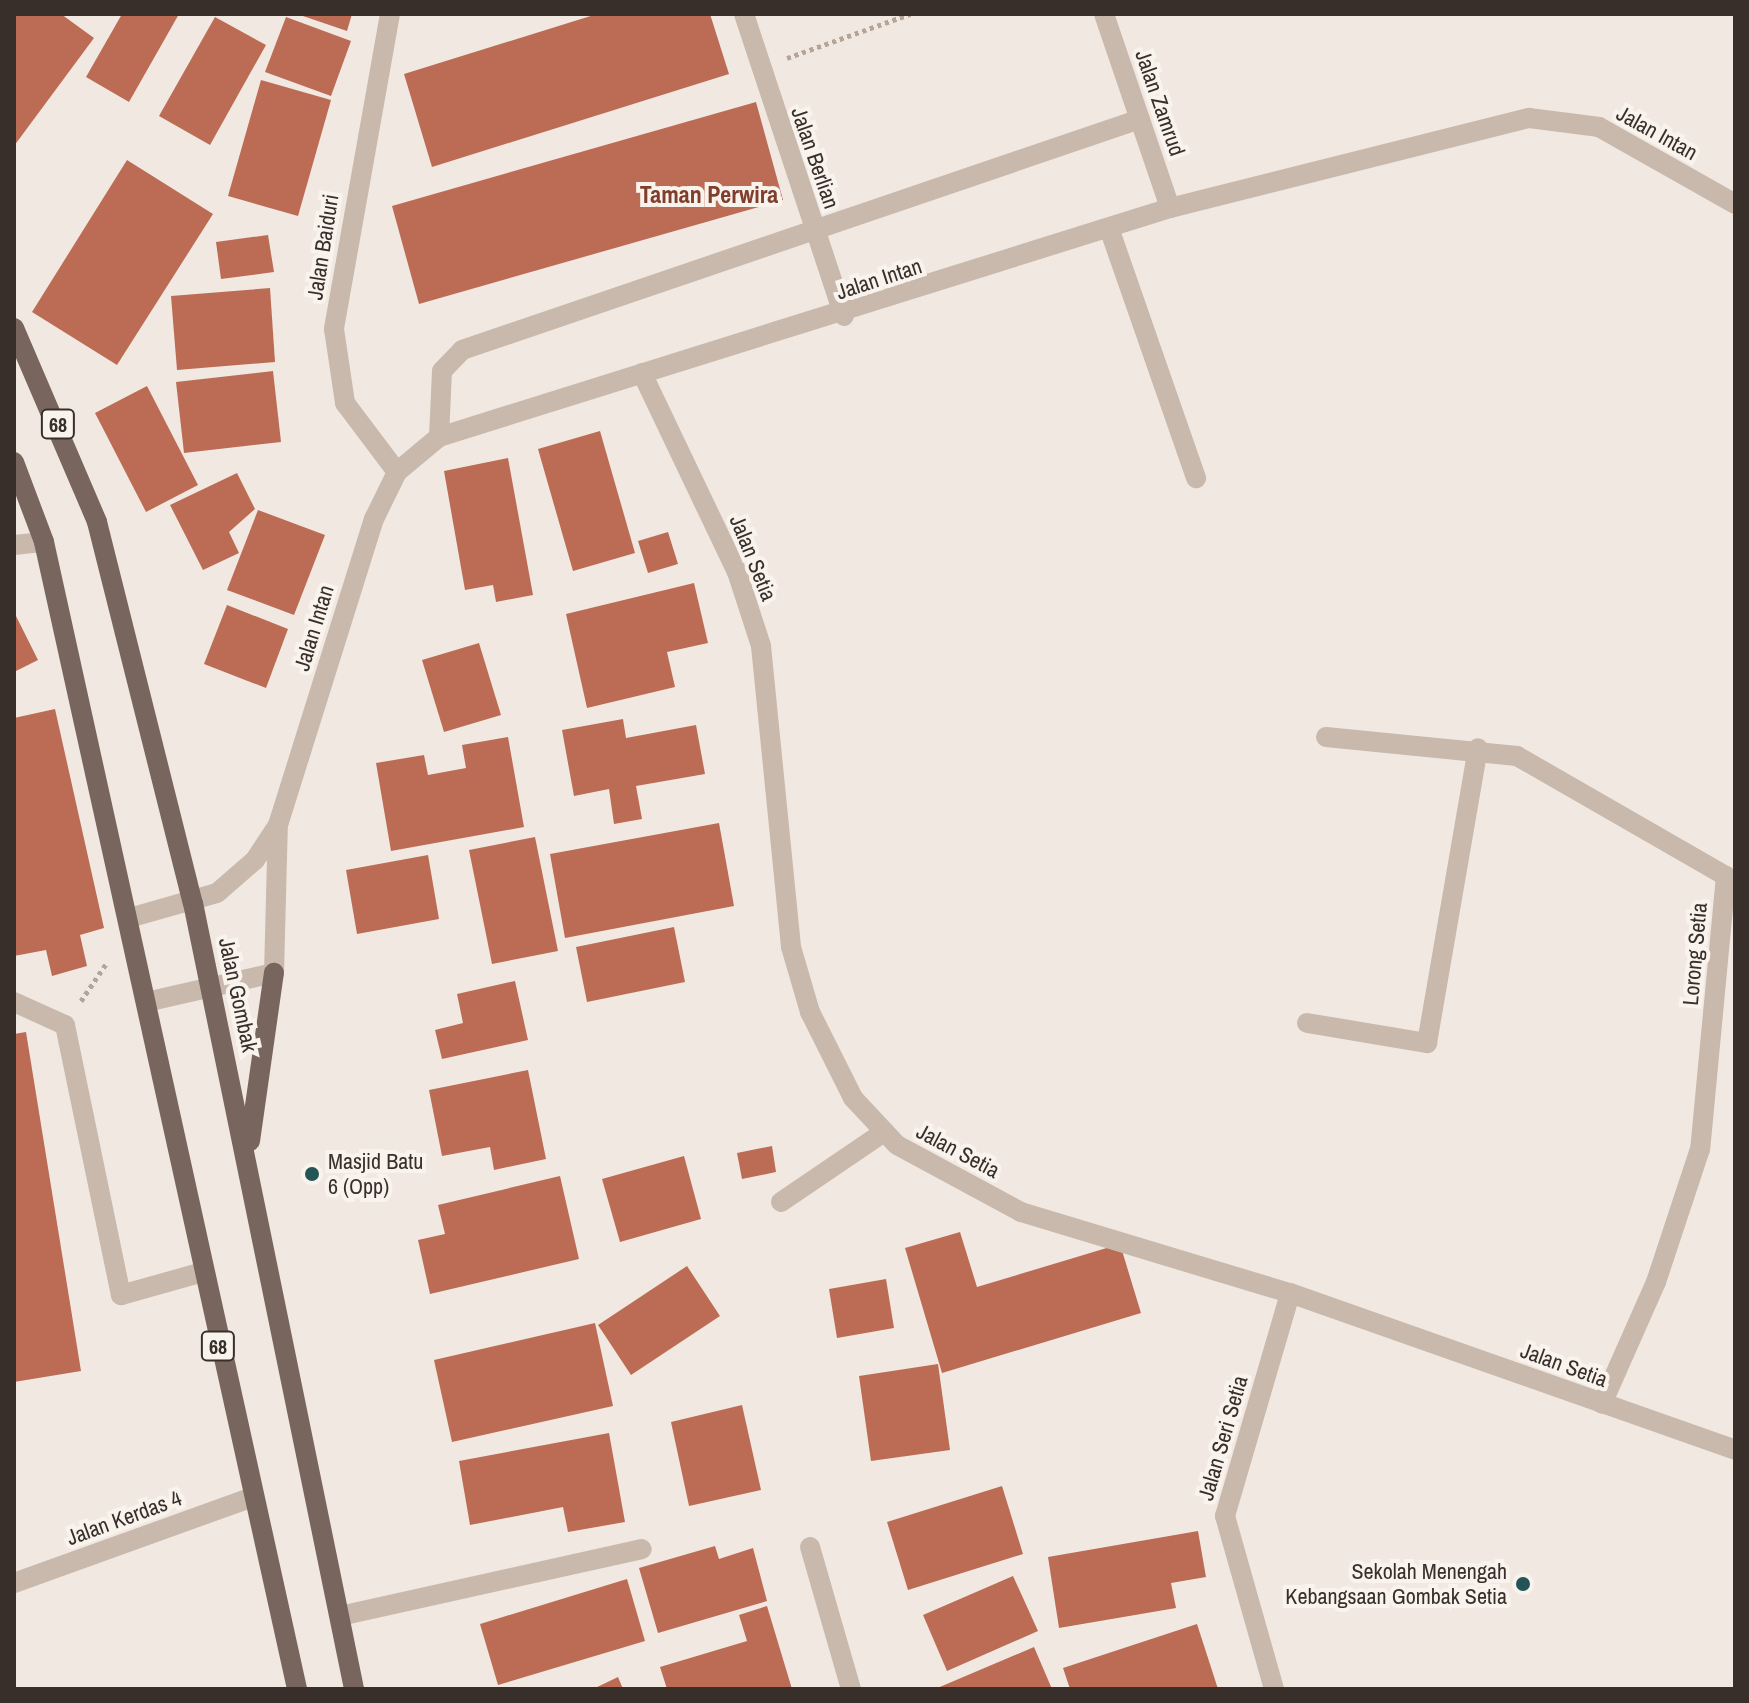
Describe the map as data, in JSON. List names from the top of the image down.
{
  "streets": {
    "main road": ["68", "Jalan Gombak"],
    "street": [
      "Jalan Zamrud",
      "Jalan Intan",
      "Jalan Berlian",
      "Jalan Baiduri",
      "Jalan Setia",
      "Lorong Setia",
      "Jalan Seri Setia",
      "Jalan Kerdas 4"
    ]
  },
  "crossings": [
    ["Jalan Zamrud", "Jalan Intan"],
    ["Jalan Intan", "Jalan Berlian"],
    ["Jalan Intan", "Jalan Baiduri"],
    ["Jalan Intan", "68"],
    ["Jalan Intan", "Jalan Setia"],
    ["Jalan Intan", "Jalan Gombak"],
    ["68", "Jalan Kerdas 4"],
    ["Jalan Setia", "Lorong Setia"],
    ["Jalan Setia", "Jalan Seri Setia"]
  ],
  "districts": ["Taman Perwira"],
  "places": ["Masjid Batu 6 (Opp)", "Sekolah Menengah Kebangsaan Gombak Setia"]
}
